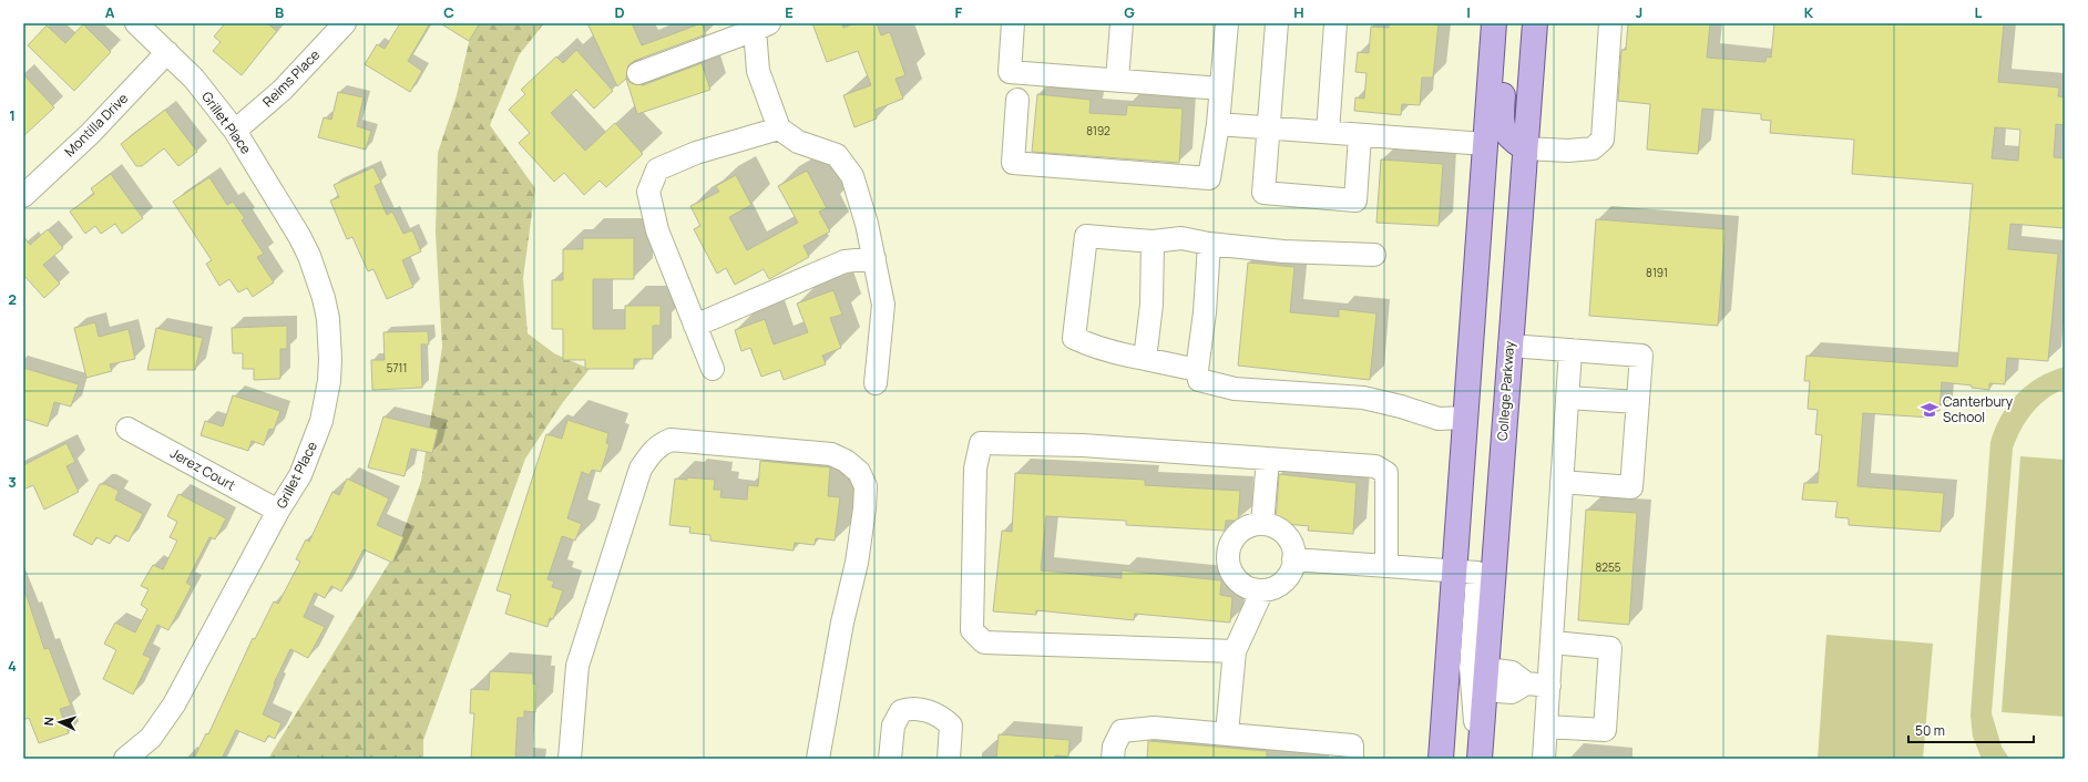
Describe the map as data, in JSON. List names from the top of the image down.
{
  "streets": {
    "main road": ["College Parkway"],
    "street": [
      "Reims Place",
      "Grillet Place",
      "Montilla Drive",
      "Jerez Court"
    ]
  },
  "crossings": [
    ["Reims Place", "Grillet Place"],
    ["Grillet Place", "Montilla Drive"],
    ["Grillet Place", "Jerez Court"]
  ],
  "places": {
    "school or university": ["Canterbury School"]
  },
  "house_numbers": [
    "8192",
    "8191",
    "5711",
    "8255"
  ],
  "scale_bar": "50 m",
  "north": "left",
  "grid": {
    "columns": [
      "A",
      "B",
      "C",
      "D",
      "E",
      "F",
      "G",
      "H",
      "I",
      "J",
      "K",
      "L"
    ],
    "rows": [
      "1",
      "2",
      "3",
      "4"
    ]
  }
}
